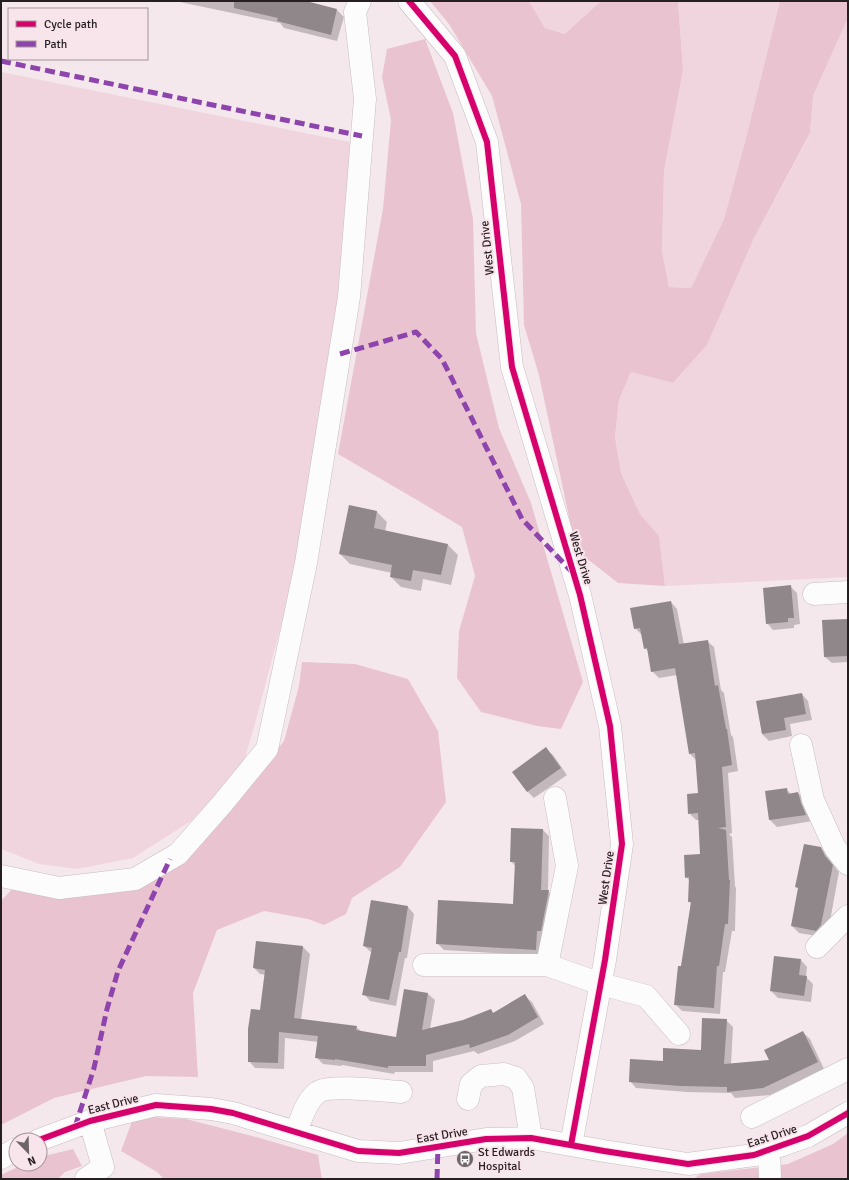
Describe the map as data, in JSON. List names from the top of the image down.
{
  "streets": {
    "street": ["West Drive", "East Drive"]
  },
  "crossings": [
    ["West Drive", "East Drive"]
  ],
  "places": {
    "bus stop": ["St Edwards Hospital"]
  },
  "legend": ["Cycle path", "Path"],
  "north": "bottom right"
}
